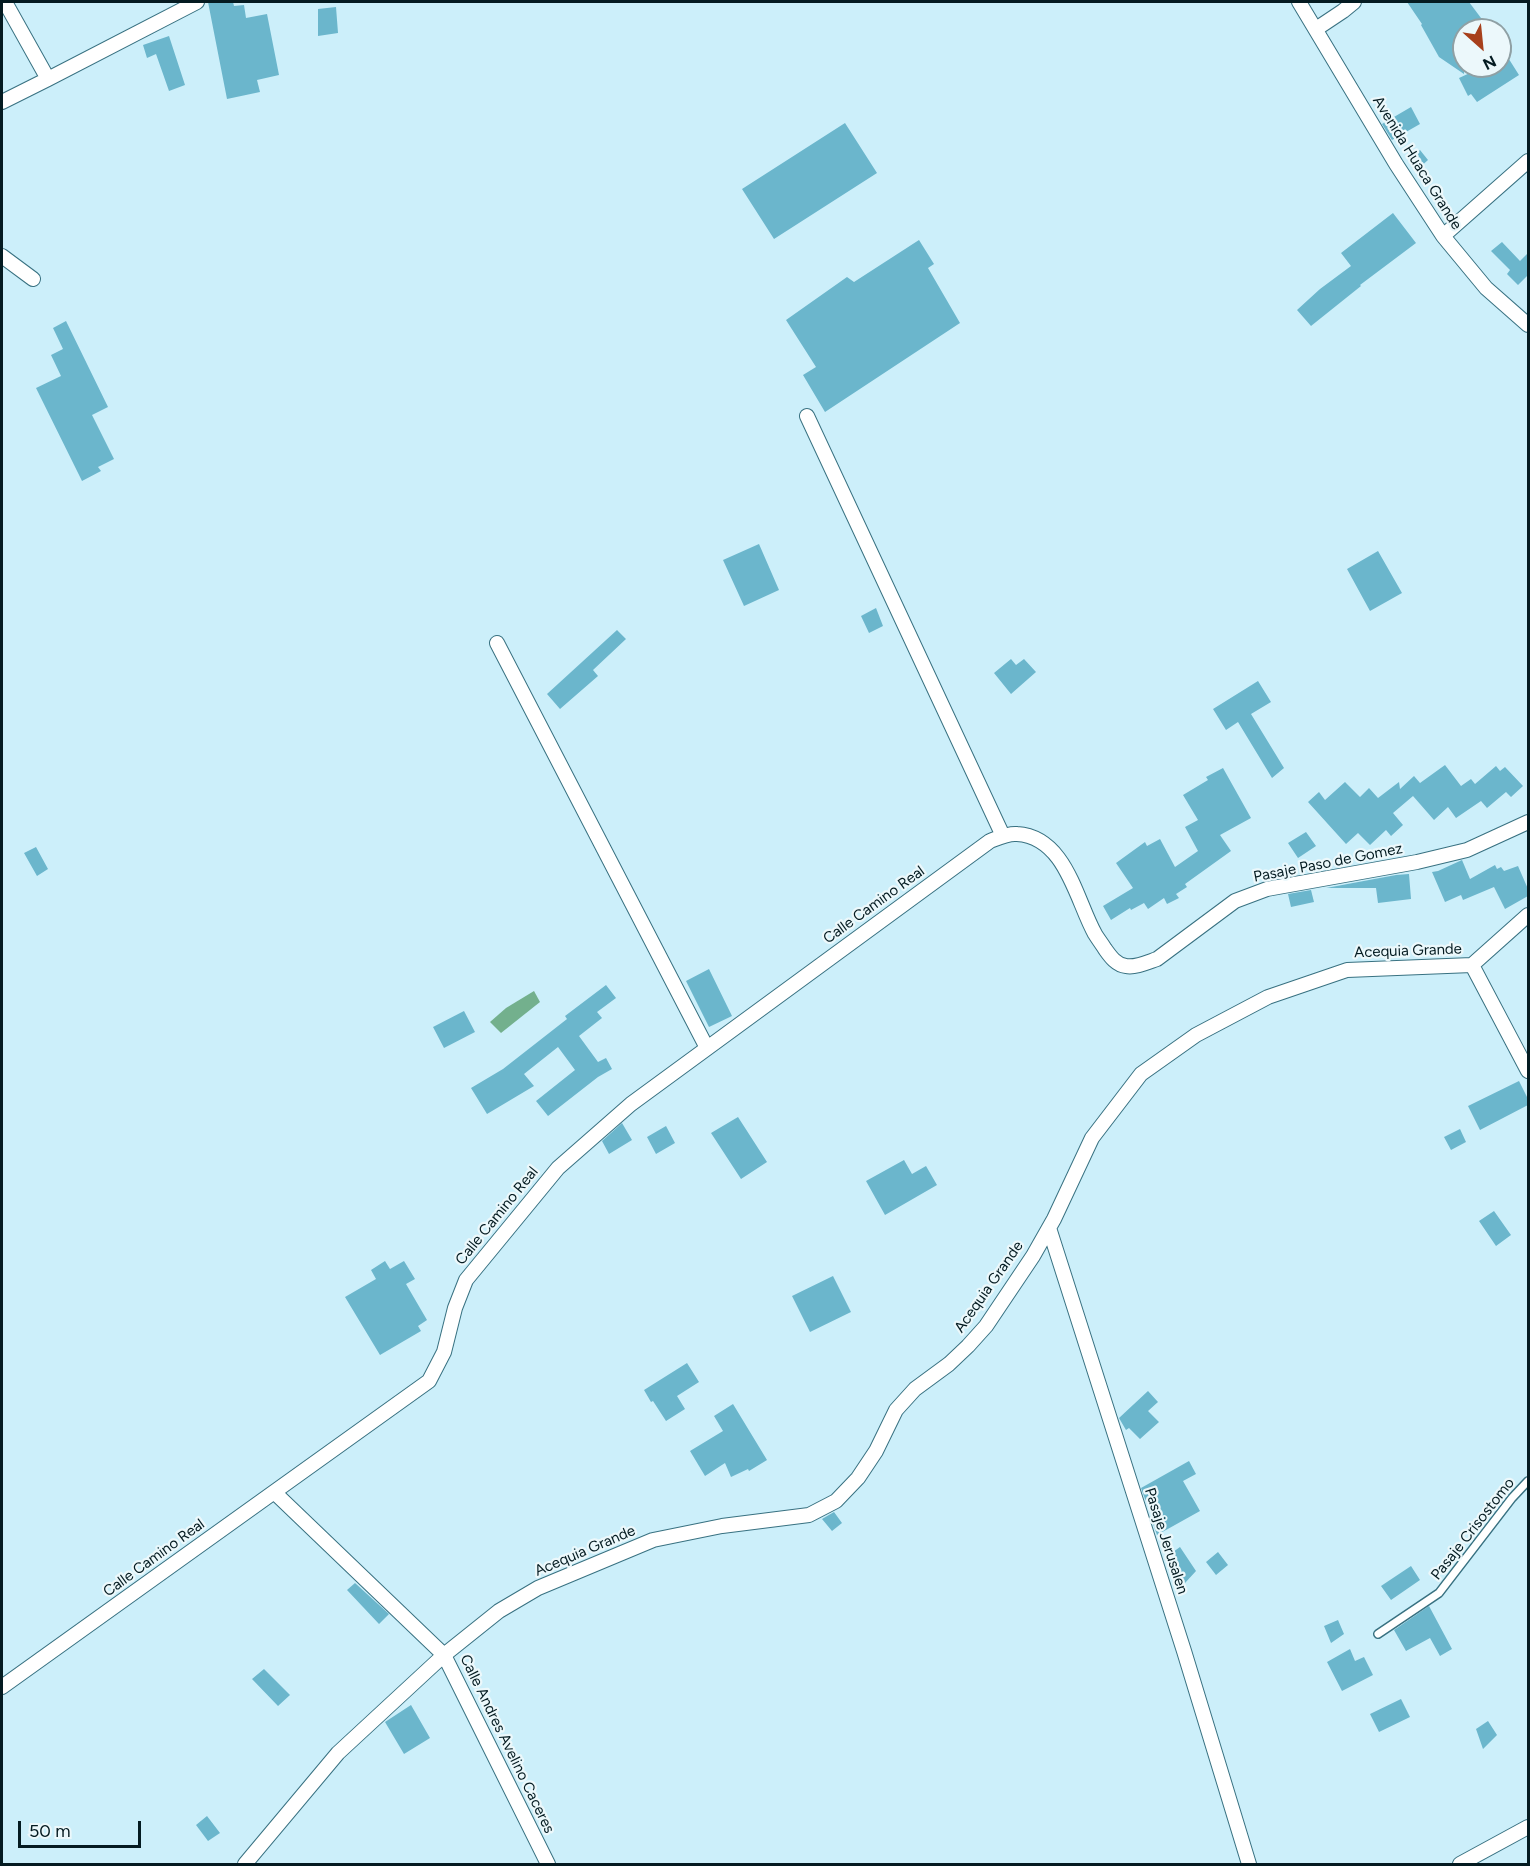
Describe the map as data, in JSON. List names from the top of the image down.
{
  "streets": {
    "street": [
      "Avenida Huaca Grande",
      "Pasaje Paso de Gomez",
      "Calle Camino Real",
      "Acequia Grande",
      "Pasaje Jerusalen",
      "Calle Andres Avelino Caceres"
    ],
    "lane": ["Pasaje Crisostomo"]
  },
  "crossings": [
    ["Pasaje Paso de Gomez", "Calle Camino Real"],
    ["Calle Camino Real", "Calle Andres Avelino Caceres"],
    ["Acequia Grande", "Pasaje Jerusalen"],
    ["Acequia Grande", "Calle Andres Avelino Caceres"]
  ],
  "scale_bar": "50 m",
  "north": "bottom right"
}
